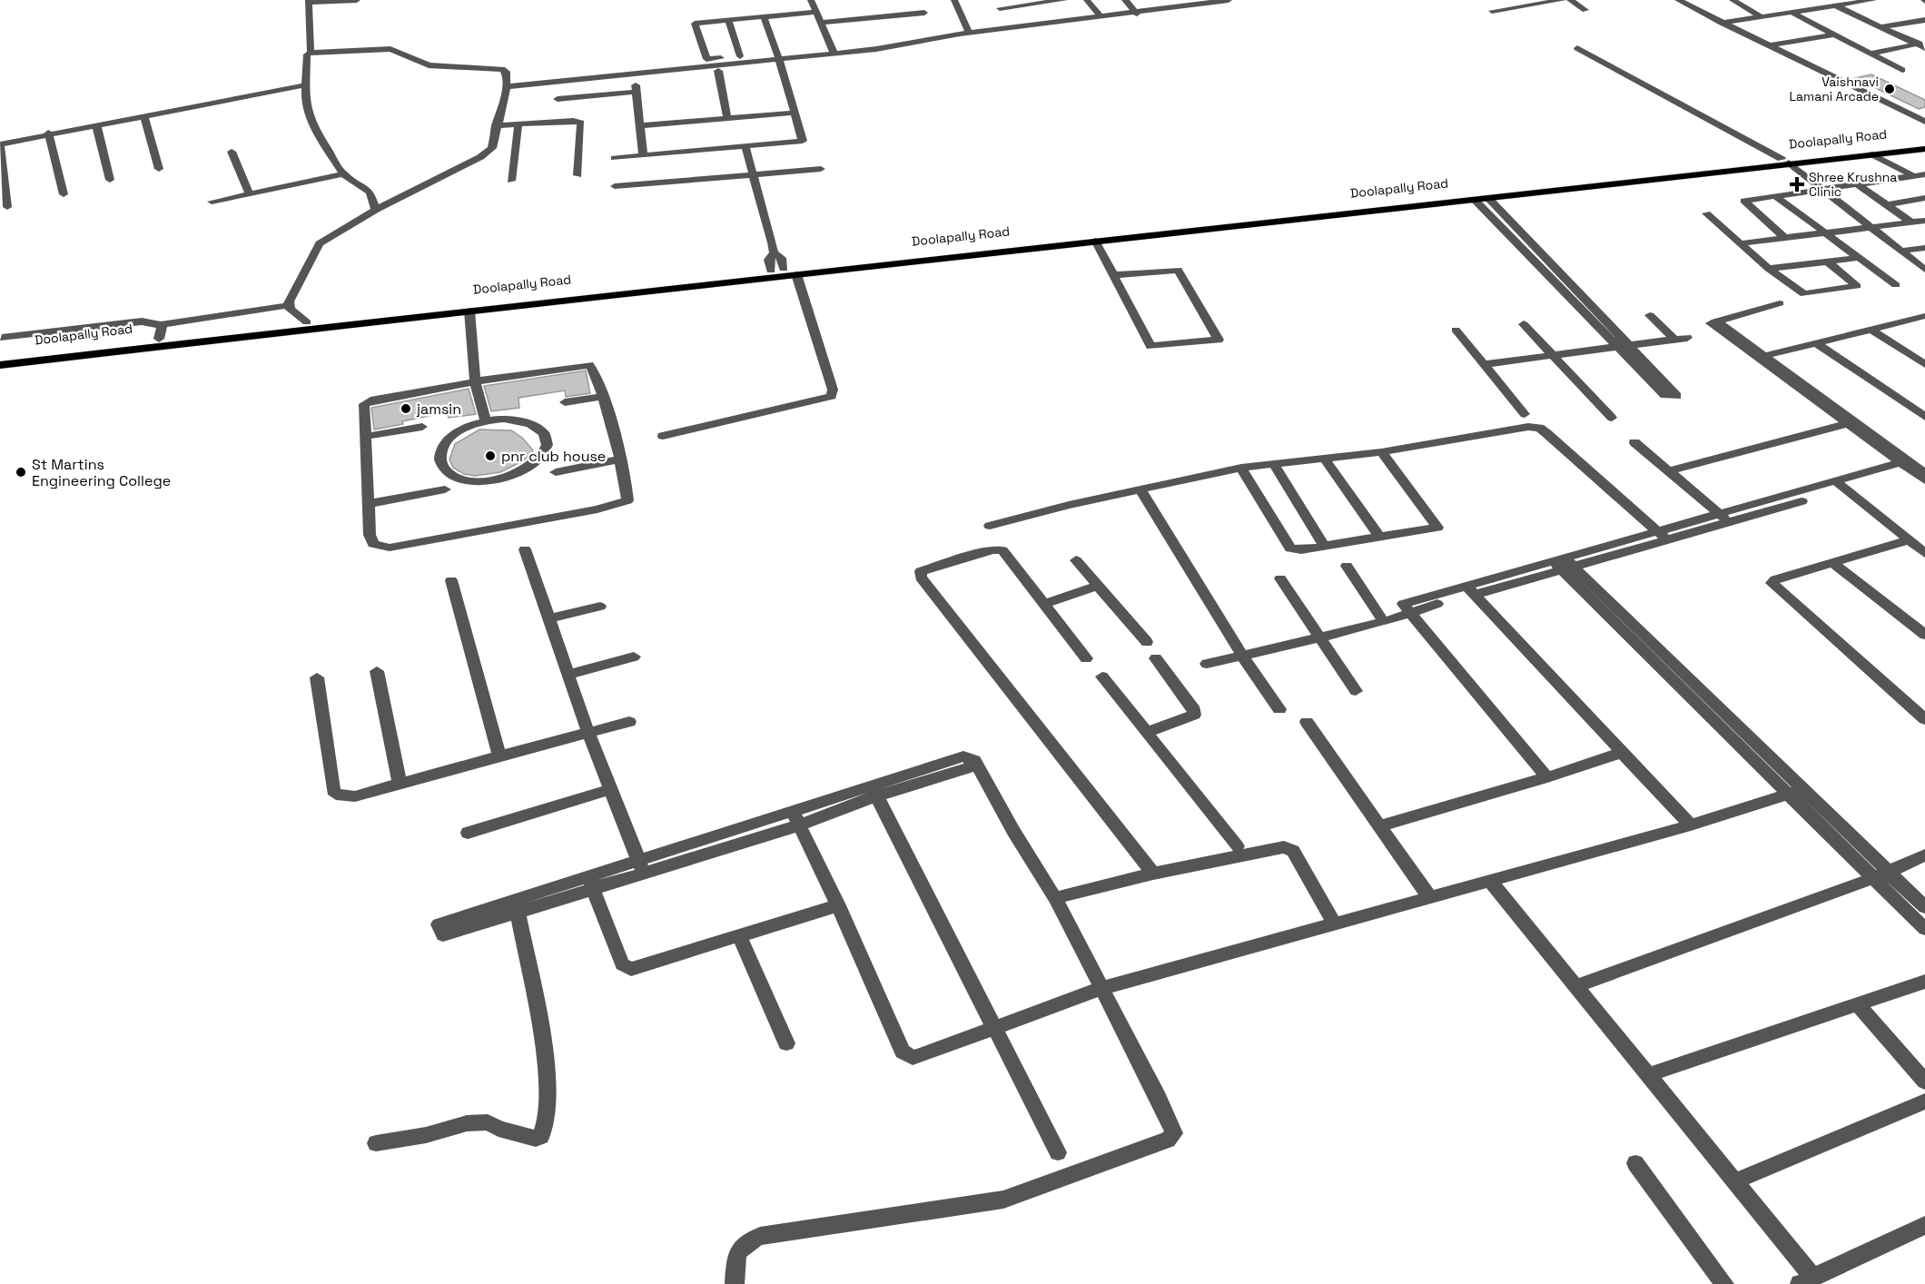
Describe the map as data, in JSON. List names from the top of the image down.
{
  "streets": {
    "main road": ["Doolapally Road"]
  },
  "places": {
    "other": [
      "Vaishnavi Lamani Arcade",
      "jamsin",
      "pnr club house",
      "St Martins Engineering College"
    ],
    "health": ["Shree Krushna Clinic"]
  }
}
